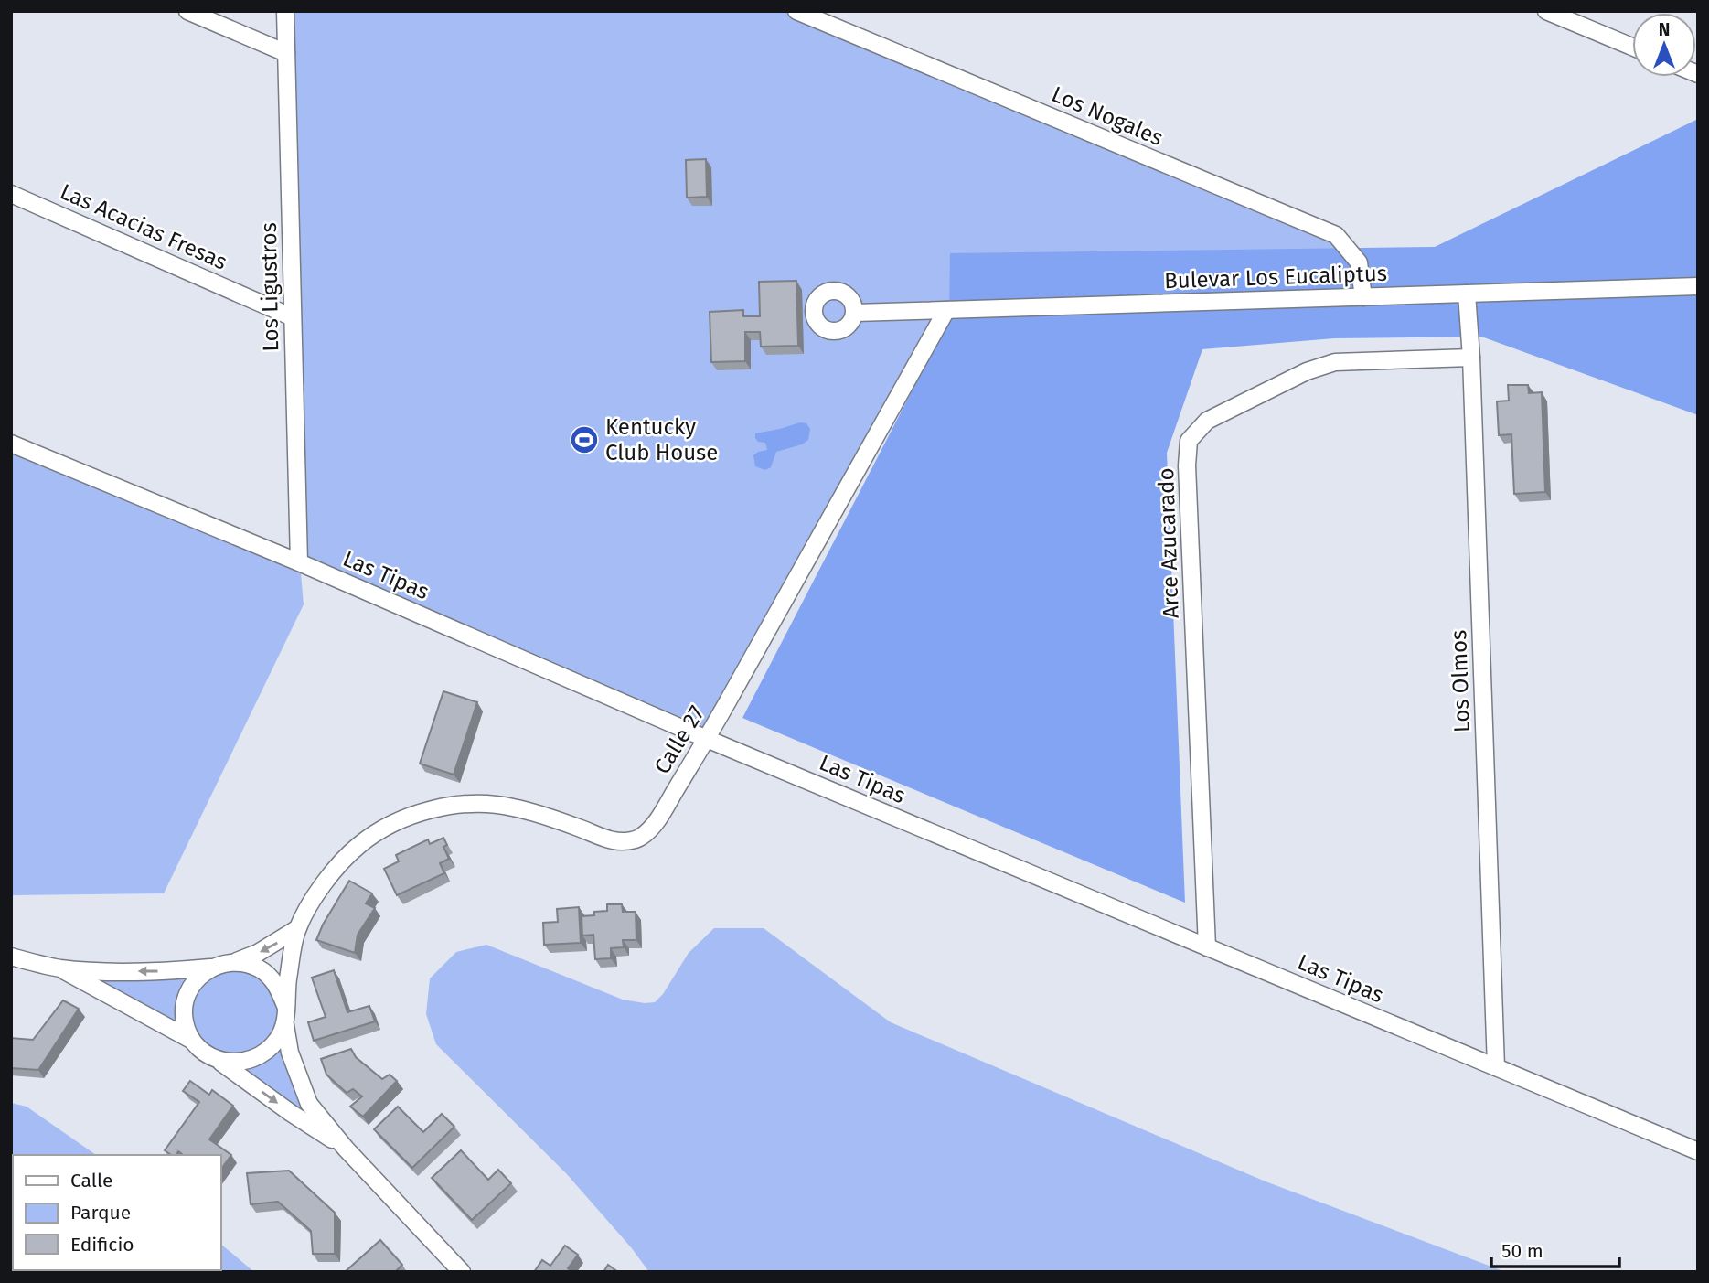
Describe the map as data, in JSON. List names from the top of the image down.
{
  "streets": {
    "street": [
      "Los Nogales",
      "Las Acacias Fresas",
      "Bulevar Los Eucaliptus",
      "Los Ligustros",
      "Arce Azucarado",
      "Las Tipas",
      "Los Olmos",
      "Calle 27"
    ]
  },
  "crossings": [
    ["Los Nogales", "Bulevar Los Eucaliptus"],
    ["Las Acacias Fresas", "Los Ligustros"],
    ["Bulevar Los Eucaliptus", "Los Olmos"],
    ["Bulevar Los Eucaliptus", "Calle 27"],
    ["Los Ligustros", "Las Tipas"],
    ["Arce Azucarado", "Las Tipas"],
    ["Arce Azucarado", "Los Olmos"],
    ["Las Tipas", "Los Olmos"],
    ["Las Tipas", "Calle 27"]
  ],
  "places": {
    "sports": ["Kentucky Club House"]
  },
  "legend": ["Calle", "Parque", "Edificio"],
  "scale_bar": "50 m",
  "north": "top"
}
